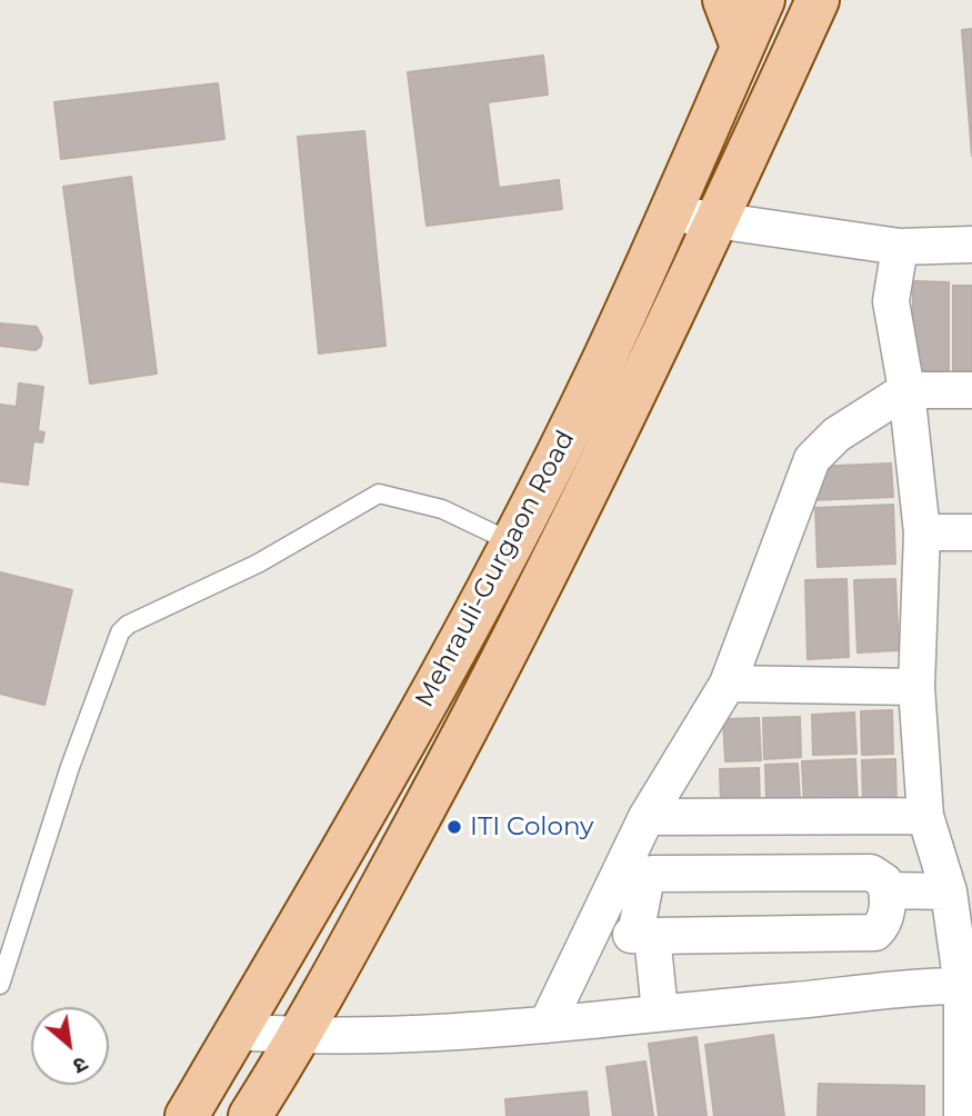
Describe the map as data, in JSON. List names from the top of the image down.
{
  "streets": {
    "main road": ["Mehrauli-Gurgaon Road"]
  },
  "places": ["ITI Colony"],
  "north": "bottom right"
}
